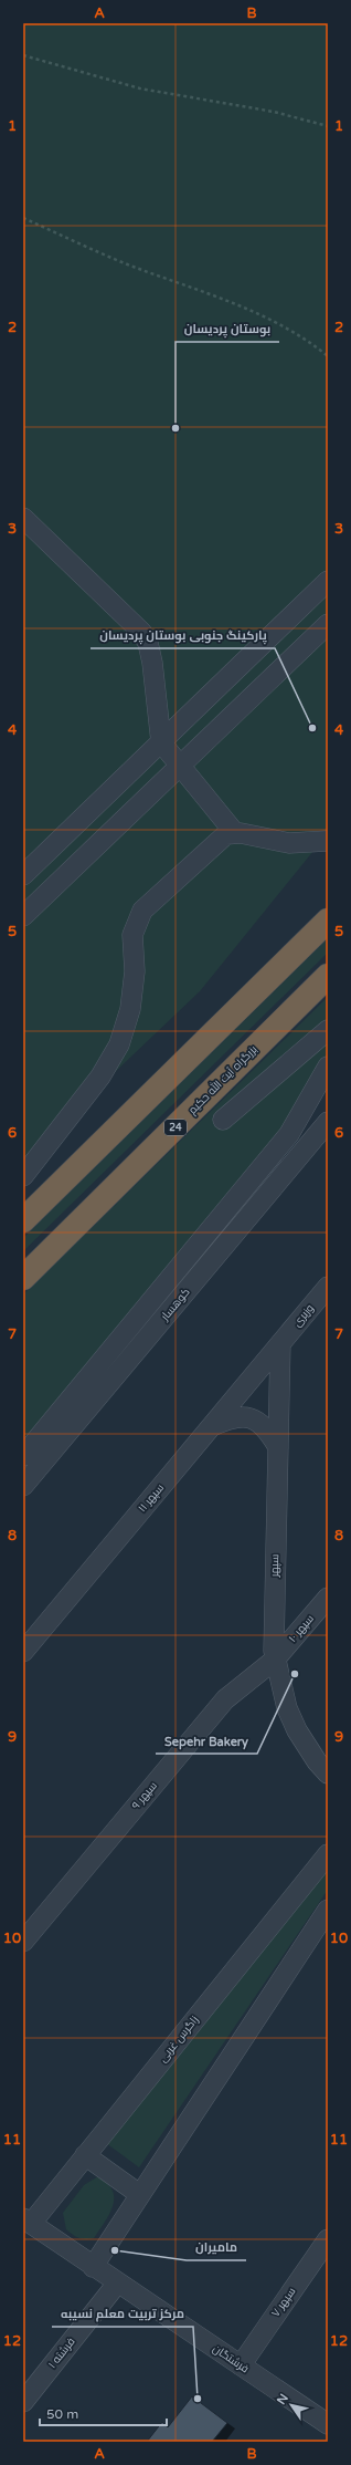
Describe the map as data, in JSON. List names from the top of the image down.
{
  "streets": {
    "highway": ["بزرگراه آیت الله حکیم", "24"],
    "street": [
      "کوهسار",
      "وزیری",
      "سپهر ۱۱",
      "سپهر",
      "سپهر ۱۰",
      "سپهر ۹",
      "زاگرس غربی",
      "سپهر ۷",
      "فرشته ۱",
      "فرشتگان"
    ]
  },
  "crossings": [
    ["وزیری", "سپهر ۱۱"],
    ["وزیری", "سپهر"],
    ["سپهر ۱۱", "سپهر"],
    ["سپهر", "سپهر ۱۰"],
    ["سپهر", "سپهر ۹"],
    ["سپهر ۱۰", "سپهر ۹"],
    ["زاگرس غربی", "فرشتگان"],
    ["سپهر ۷", "فرشتگان"],
    ["فرشته ۱", "فرشتگان"]
  ],
  "places": [
    "بوستان پردیسان",
    "پارکینگ جنوبی بوستان پردیسان",
    "Sepehr Bakery",
    "مامیران",
    "مرکز تربیت معلم نسیبه"
  ],
  "scale_bar": "50 m",
  "north": "top left",
  "grid": {
    "columns": ["A", "B"],
    "rows": [
      "1",
      "2",
      "3",
      "4",
      "5",
      "6",
      "7",
      "8",
      "9",
      "10",
      "11",
      "12"
    ]
  }
}
